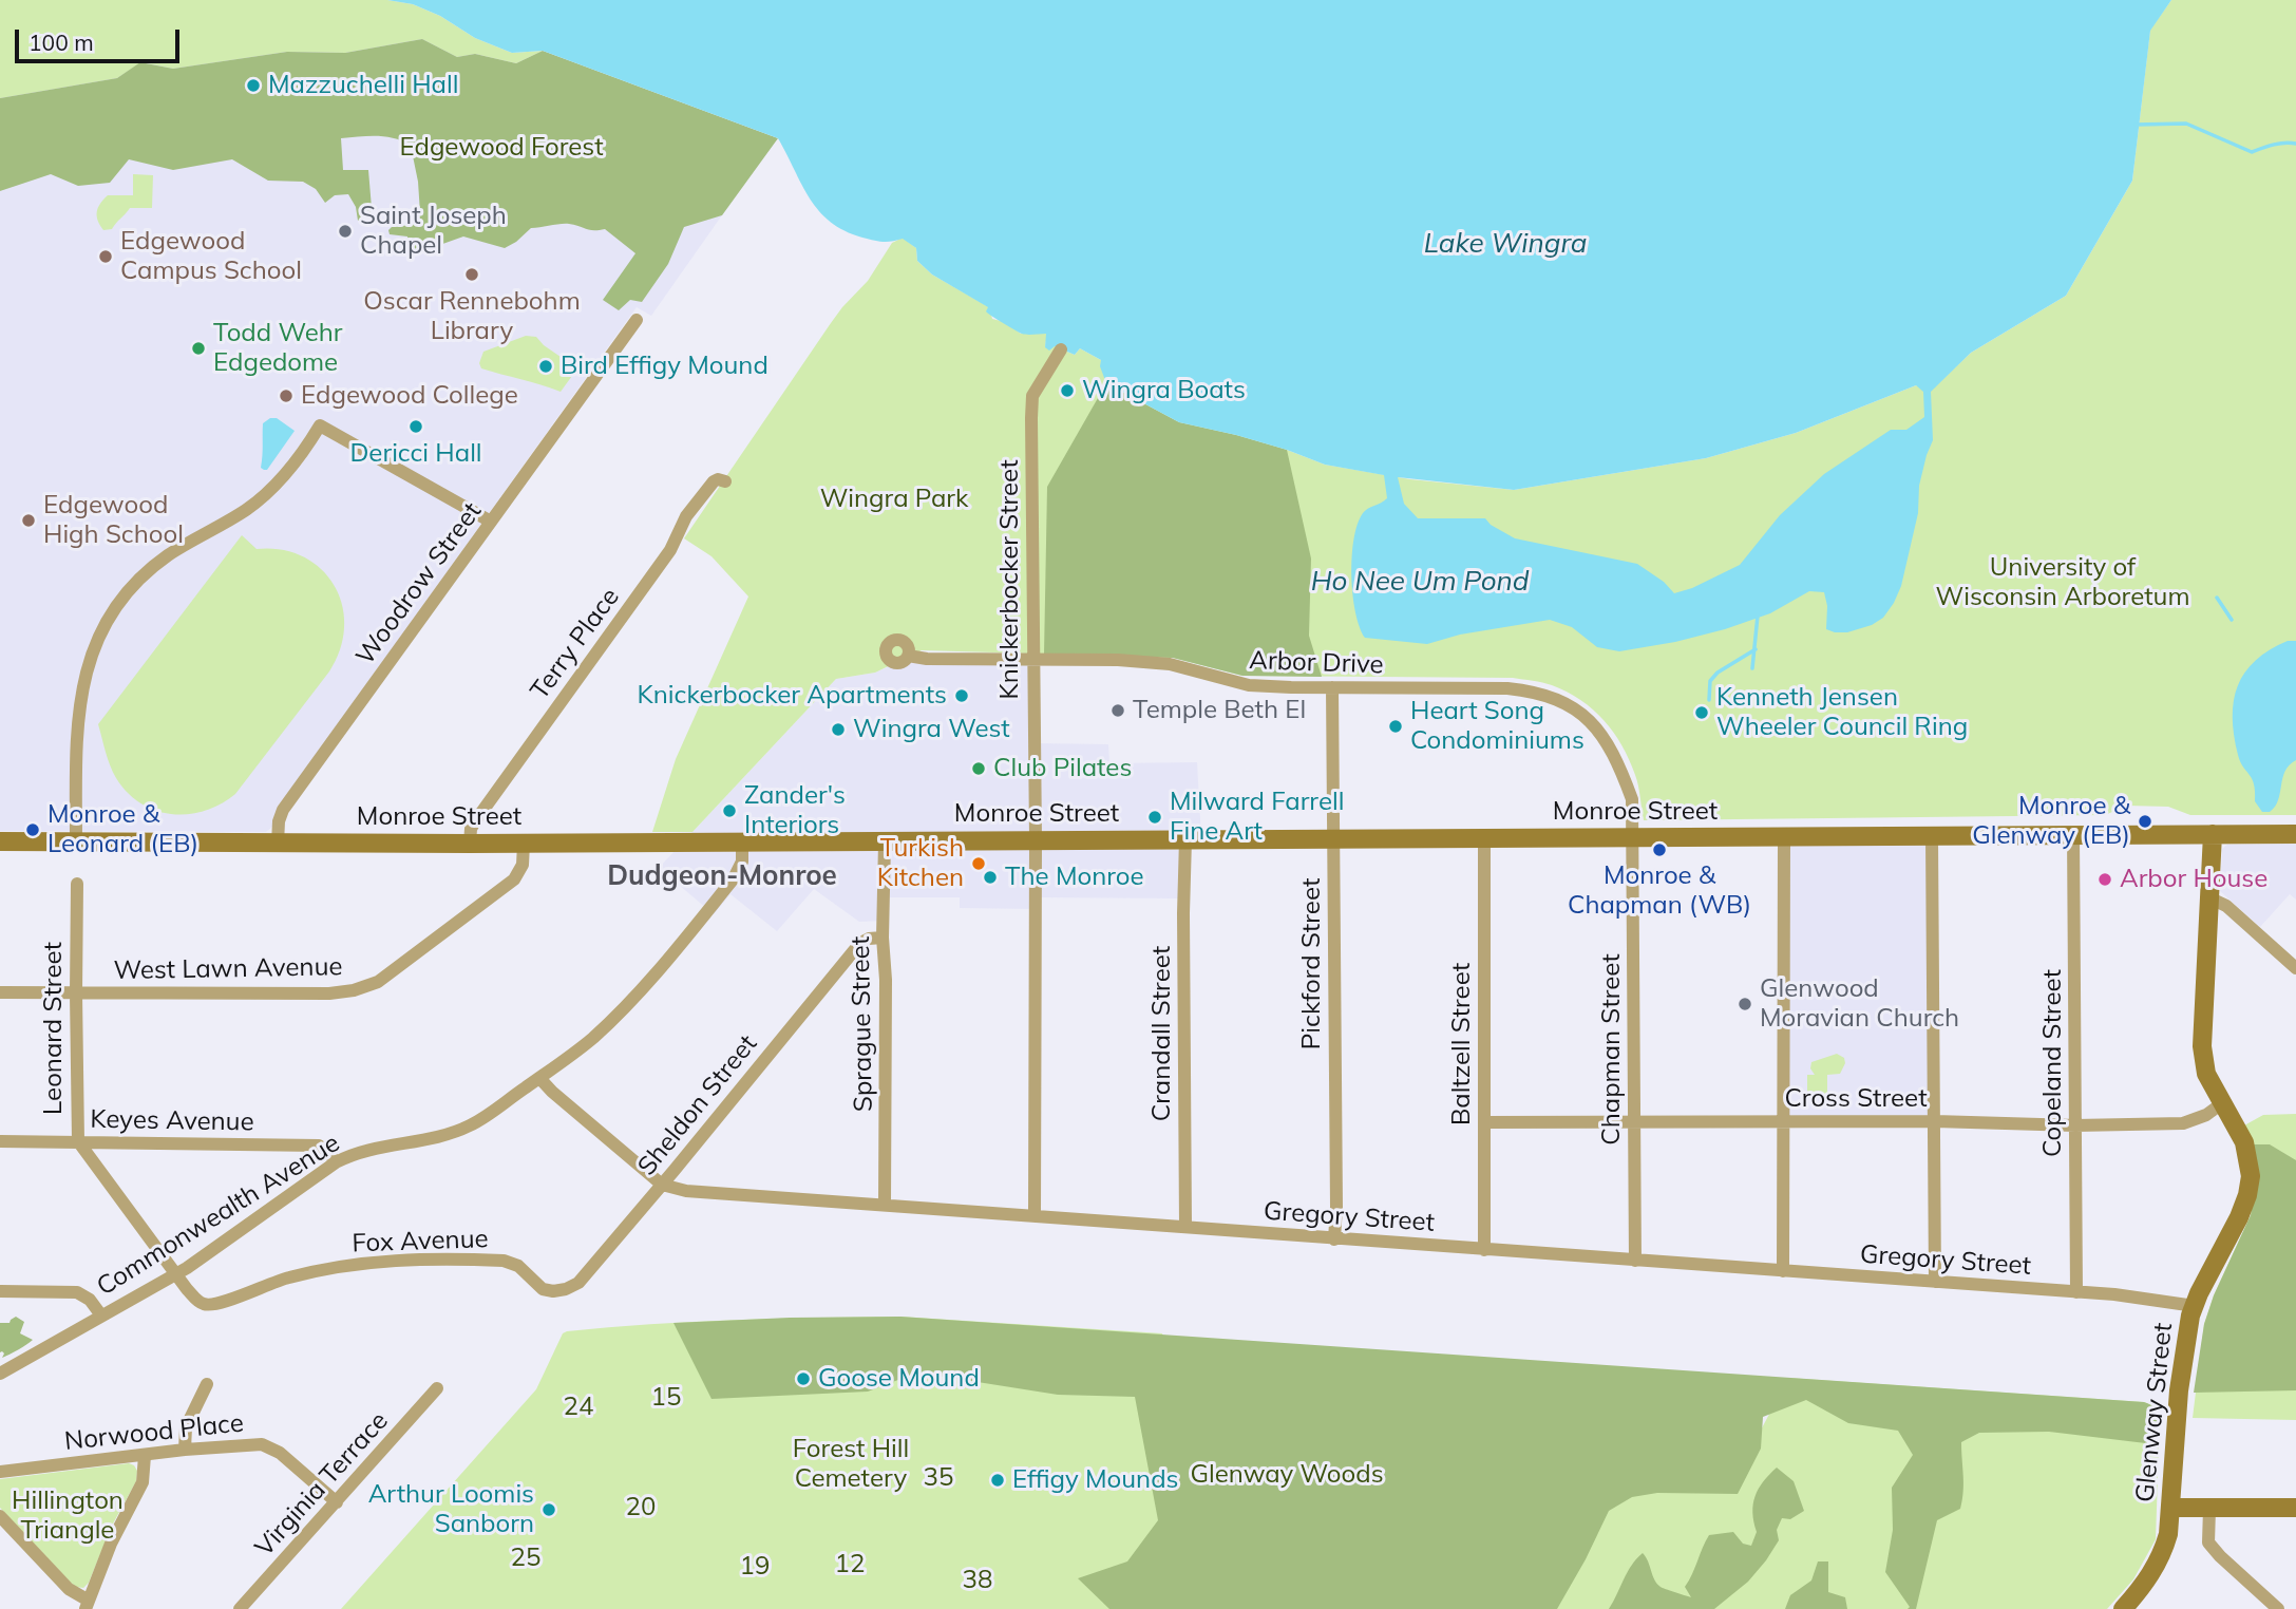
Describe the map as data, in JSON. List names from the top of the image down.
{
  "streets": {
    "main road": ["Monroe Street", "Glenway Street"],
    "street": [
      "Knickerbocker Street",
      "Woodrow Street",
      "Terry Place",
      "Arbor Drive",
      "Pickford Street",
      "West Lawn Avenue",
      "Sprague Street",
      "Leonard Street",
      "Crandall Street",
      "Baltzell Street",
      "Chapman Street",
      "Copeland Street",
      "Cross Street",
      "Sheldon Street",
      "Keyes Avenue",
      "Commonwealth Avenue",
      "Gregory Street",
      "Fox Avenue",
      "Norwood Place",
      "Virginia Terrace"
    ]
  },
  "crossings": [
    ["Knickerbocker Street", "Arbor Drive"],
    ["Knickerbocker Street", "Monroe Street"],
    ["Knickerbocker Street", "Gregory Street"],
    ["Woodrow Street", "Monroe Street"],
    ["Terry Place", "Monroe Street"],
    ["Arbor Drive", "Monroe Street"],
    ["Arbor Drive", "Pickford Street"],
    ["Arbor Drive", "Chapman Street"],
    ["Monroe Street", "Pickford Street"],
    ["Monroe Street", "West Lawn Avenue"],
    ["Monroe Street", "Sprague Street"],
    ["Monroe Street", "Crandall Street"],
    ["Monroe Street", "Baltzell Street"],
    ["Monroe Street", "Chapman Street"],
    ["Monroe Street", "Copeland Street"],
    ["Monroe Street", "Commonwealth Avenue"],
    ["Monroe Street", "Glenway Street"],
    ["Pickford Street", "Gregory Street"],
    ["West Lawn Avenue", "Leonard Street"],
    ["Sprague Street", "Sheldon Street"],
    ["Sprague Street", "Gregory Street"],
    ["Leonard Street", "Keyes Avenue"],
    ["Leonard Street", "Commonwealth Avenue"],
    ["Leonard Street", "Fox Avenue"],
    ["Crandall Street", "Gregory Street"],
    ["Baltzell Street", "Cross Street"],
    ["Baltzell Street", "Gregory Street"],
    ["Chapman Street", "Cross Street"],
    ["Chapman Street", "Gregory Street"],
    ["Copeland Street", "Cross Street"],
    ["Copeland Street", "Gregory Street"],
    ["Cross Street", "Glenway Street"],
    ["Sheldon Street", "Gregory Street"],
    ["Sheldon Street", "Fox Avenue"],
    ["Keyes Avenue", "Commonwealth Avenue"],
    ["Commonwealth Avenue", "Gregory Street"],
    ["Commonwealth Avenue", "Fox Avenue"],
    ["Gregory Street", "Glenway Street"],
    ["Norwood Place", "Virginia Terrace"]
  ],
  "districts": ["Dudgeon-Monroe"],
  "water": ["Lake Wingra", "Ho Nee Um Pond"],
  "parks": [
    "Edgewood Forest",
    "Wingra Park",
    "University of Wisconsin Arboretum",
    "15",
    "24",
    "Forest Hill Cemetery",
    "Glenway Woods",
    "35",
    "Hillington Triangle",
    "20",
    "25",
    "12",
    "19",
    "38"
  ],
  "places": [
    "Mazzuchelli Hall",
    "Saint Joseph Chapel",
    "Edgewood Campus School",
    "Oscar Rennebohm Library",
    "Todd Wehr Edgedome",
    "Bird Effigy Mound",
    "Wingra Boats",
    "Edgewood College",
    "Dericci Hall",
    "Edgewood High School",
    "Knickerbocker Apartments",
    "Temple Beth El",
    "Kenneth Jensen Wheeler Council Ring",
    "Heart Song Condominiums",
    "Wingra West",
    "Club Pilates",
    "Zander's Interiors",
    "Milward Farrell Fine Art",
    "Monroe & Glenway (EB)",
    "Monroe & Leonard (EB)",
    "Monroe & Chapman (WB)",
    "Turkish Kitchen",
    "The Monroe",
    "Arbor House",
    "Glenwood Moravian Church",
    "Goose Mound",
    "Effigy Mounds",
    "Arthur Loomis Sanborn"
  ],
  "scale_bar": "100 m"
}
